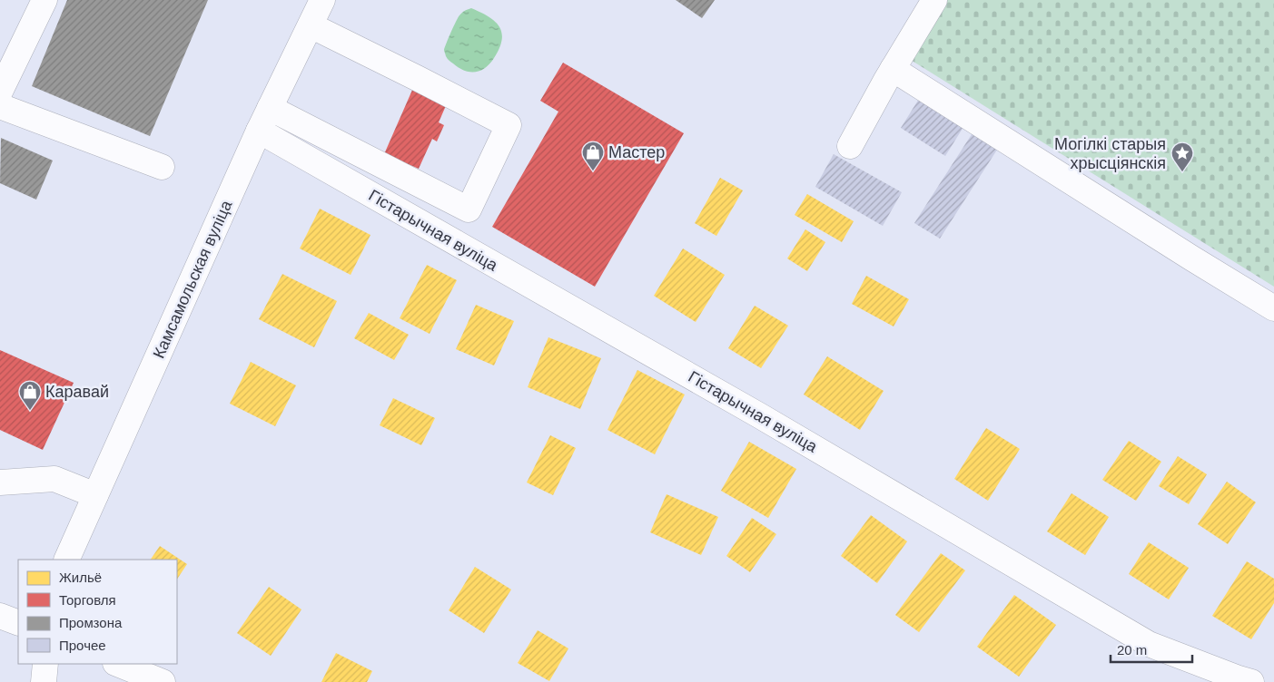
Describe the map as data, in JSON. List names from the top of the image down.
{
  "streets": {
    "street": ["Гістарычная вуліца", "Камсамольская вуліца"]
  },
  "crossings": [
    ["Гістарычная вуліца", "Камсамольская вуліца"]
  ],
  "places": {
    "shop": ["Мастер", "Каравай"],
    "place": ["Могілкі старыя хрысціянскія"]
  },
  "legend": [
    "Жильё",
    "Торговля",
    "Промзона",
    "Прочее"
  ],
  "scale_bar": "20 m"
}
